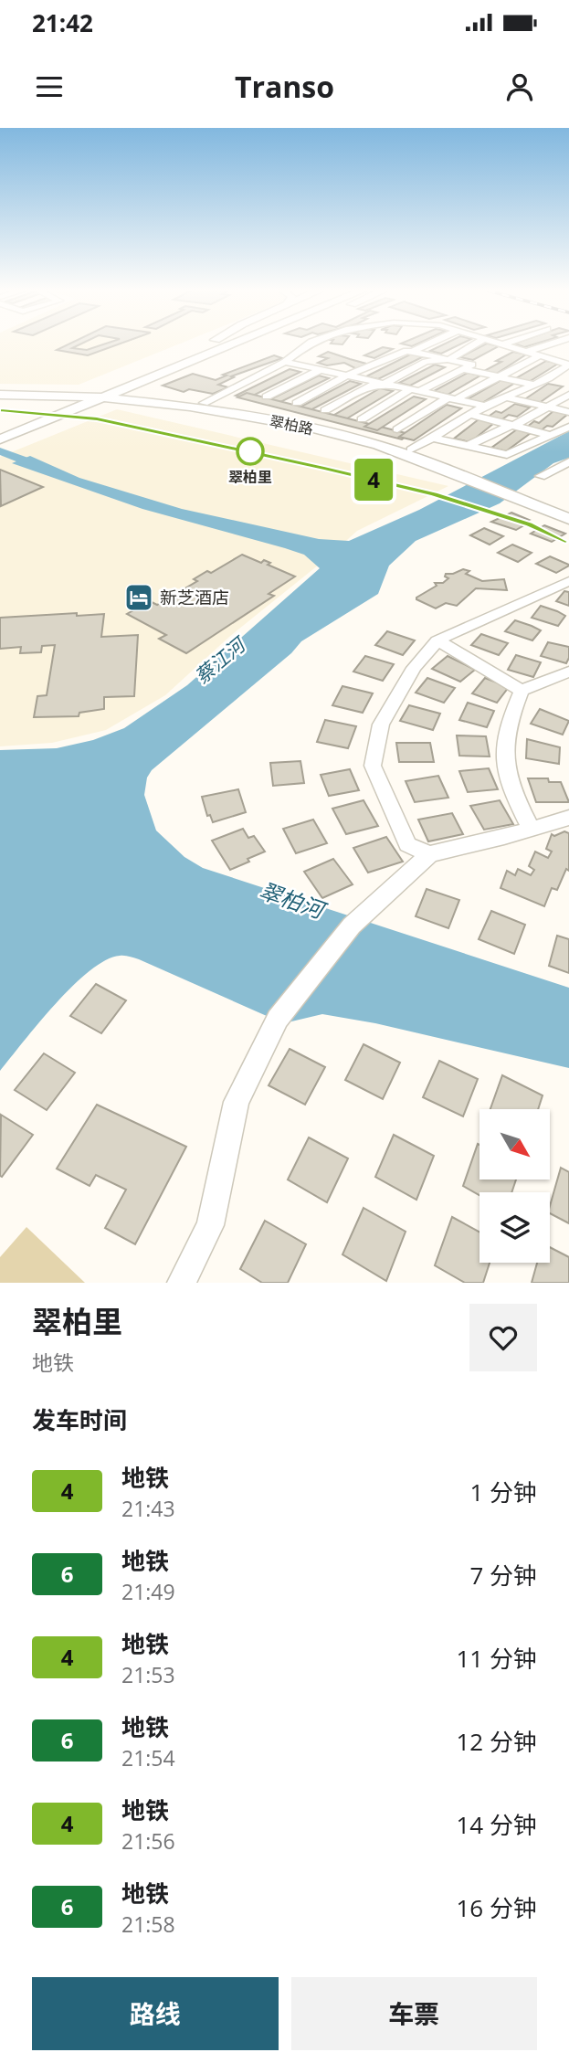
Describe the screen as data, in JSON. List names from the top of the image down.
{
  "streets": {
    "main road": ["翠柏路"]
  },
  "water": ["蔡江河", "翠柏河"],
  "places": {
    "other": ["翠柏里"],
    "hotel": ["新芝酒店"]
  },
  "lines": ["metro line 4"],
  "north": "bottom right",
  "page": {
    "status": "21:42",
    "header": "Transo",
    "on_map": "4",
    "heading": [
      ["翠柏里", "地铁"],
      "发车时间"
    ],
    "list": [
      {
        "mark": "4",
        "name": "地铁",
        "note": "21:43",
        "value": "1 分钟"
      },
      {
        "mark": "6",
        "name": "地铁",
        "note": "21:49",
        "value": "7 分钟"
      },
      {
        "mark": "4",
        "name": "地铁",
        "note": "21:53",
        "value": "11 分钟"
      },
      {
        "mark": "6",
        "name": "地铁",
        "note": "21:54",
        "value": "12 分钟"
      },
      {
        "mark": "4",
        "name": "地铁",
        "note": "21:56",
        "value": "14 分钟"
      },
      {
        "mark": "6",
        "name": "地铁",
        "note": "21:58",
        "value": "16 分钟"
      }
    ],
    "buttons": ["路线", "车票"]
  }
}
